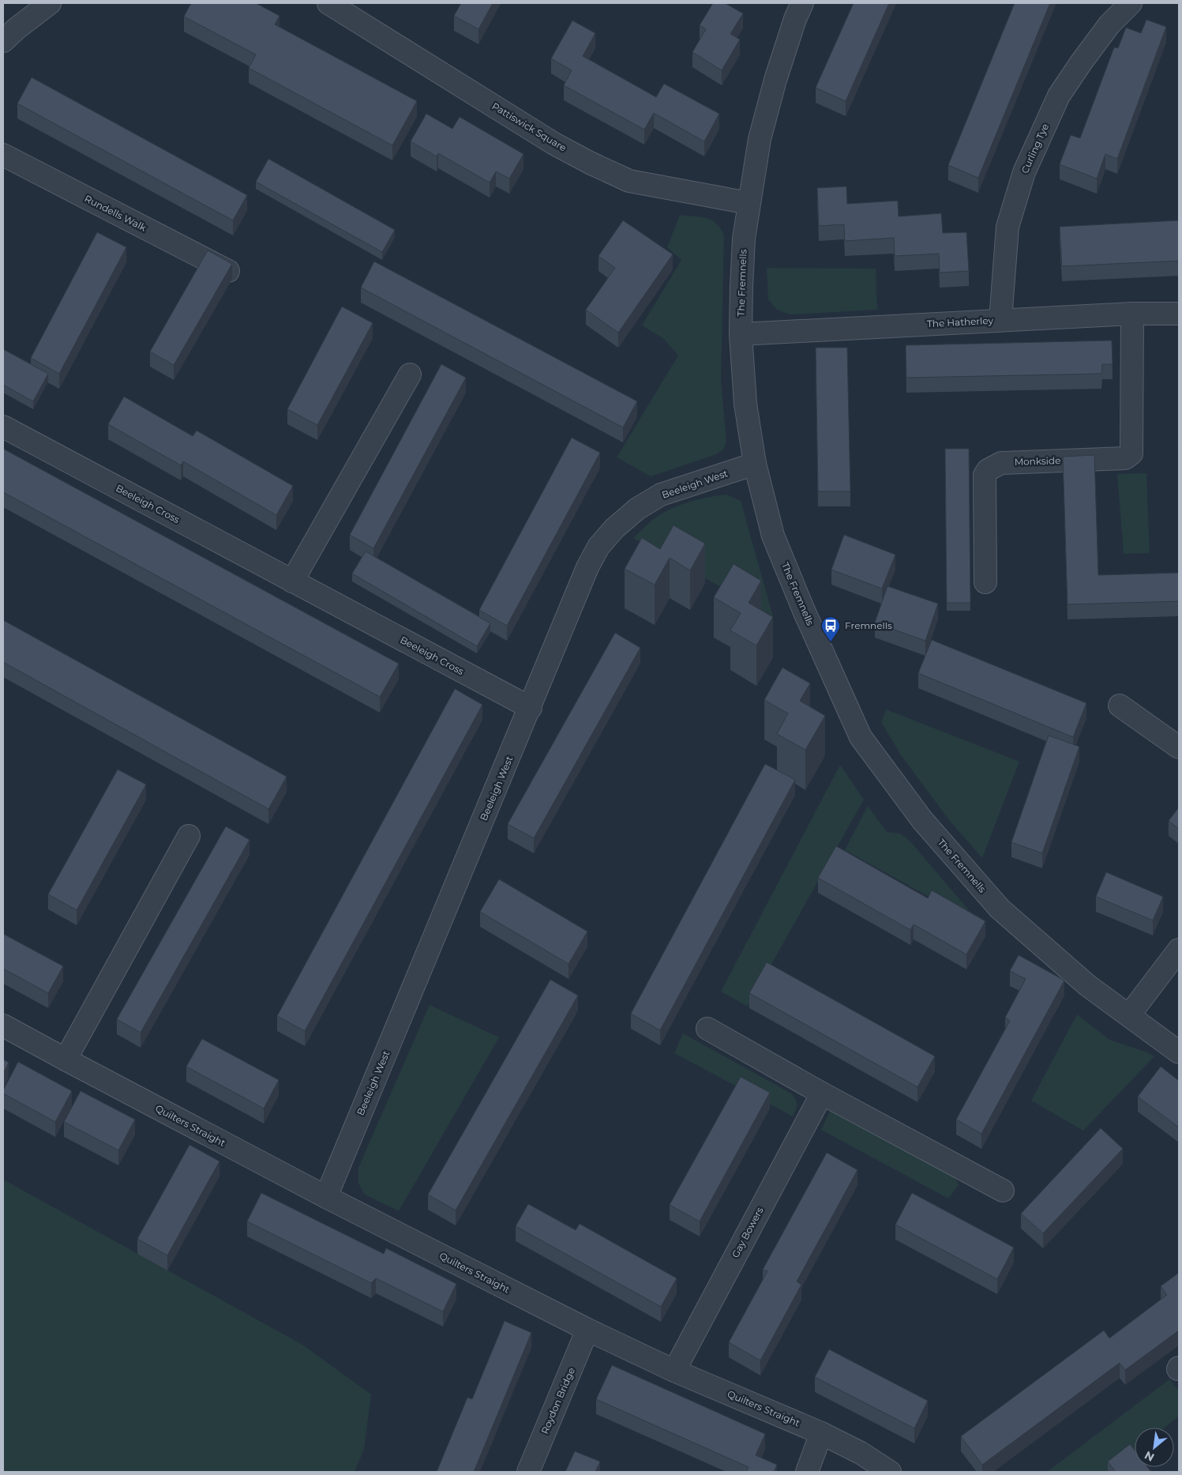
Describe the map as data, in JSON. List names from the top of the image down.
{
  "streets": {
    "street": [
      "Pattiswick Square",
      "Curling Tye",
      "Rundells Walk",
      "The Fremnells",
      "The Hatherley",
      "Monkside",
      "Beeleigh West",
      "Beeleigh Cross",
      "Quilters Straight",
      "Gay Bowers",
      "Roydon Bridge"
    ]
  },
  "crossings": [
    ["Pattiswick Square", "The Fremnells"],
    ["Curling Tye", "The Hatherley"],
    ["The Fremnells", "The Hatherley"],
    ["The Fremnells", "Beeleigh West"],
    ["The Hatherley", "Monkside"],
    ["Beeleigh West", "Beeleigh Cross"],
    ["Beeleigh West", "Quilters Straight"],
    ["Quilters Straight", "Gay Bowers"],
    ["Quilters Straight", "Roydon Bridge"]
  ],
  "places": {
    "bus stop": ["Fremnells"]
  },
  "north": "bottom left"
}
